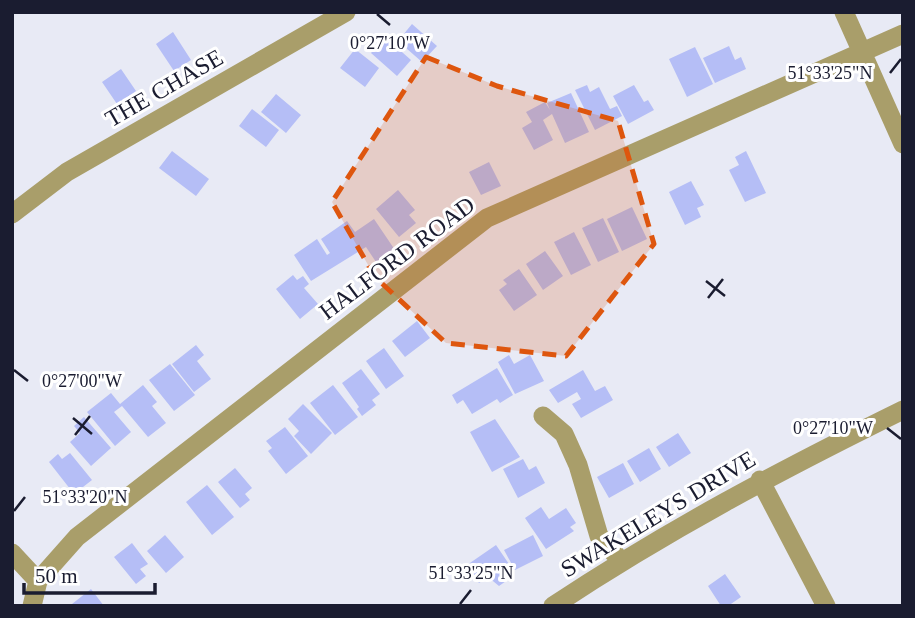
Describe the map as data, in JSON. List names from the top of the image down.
{
  "streets": {
    "street": ["THE CHASE", "HALFORD ROAD", "SWAKELEYS DRIVE"]
  },
  "scale_bar": "50 m",
  "coordinates": [
    "0°27'10\"W",
    "51°33'25\"N",
    "0°27'00\"W",
    "51°33'20\"N"
  ]
}
